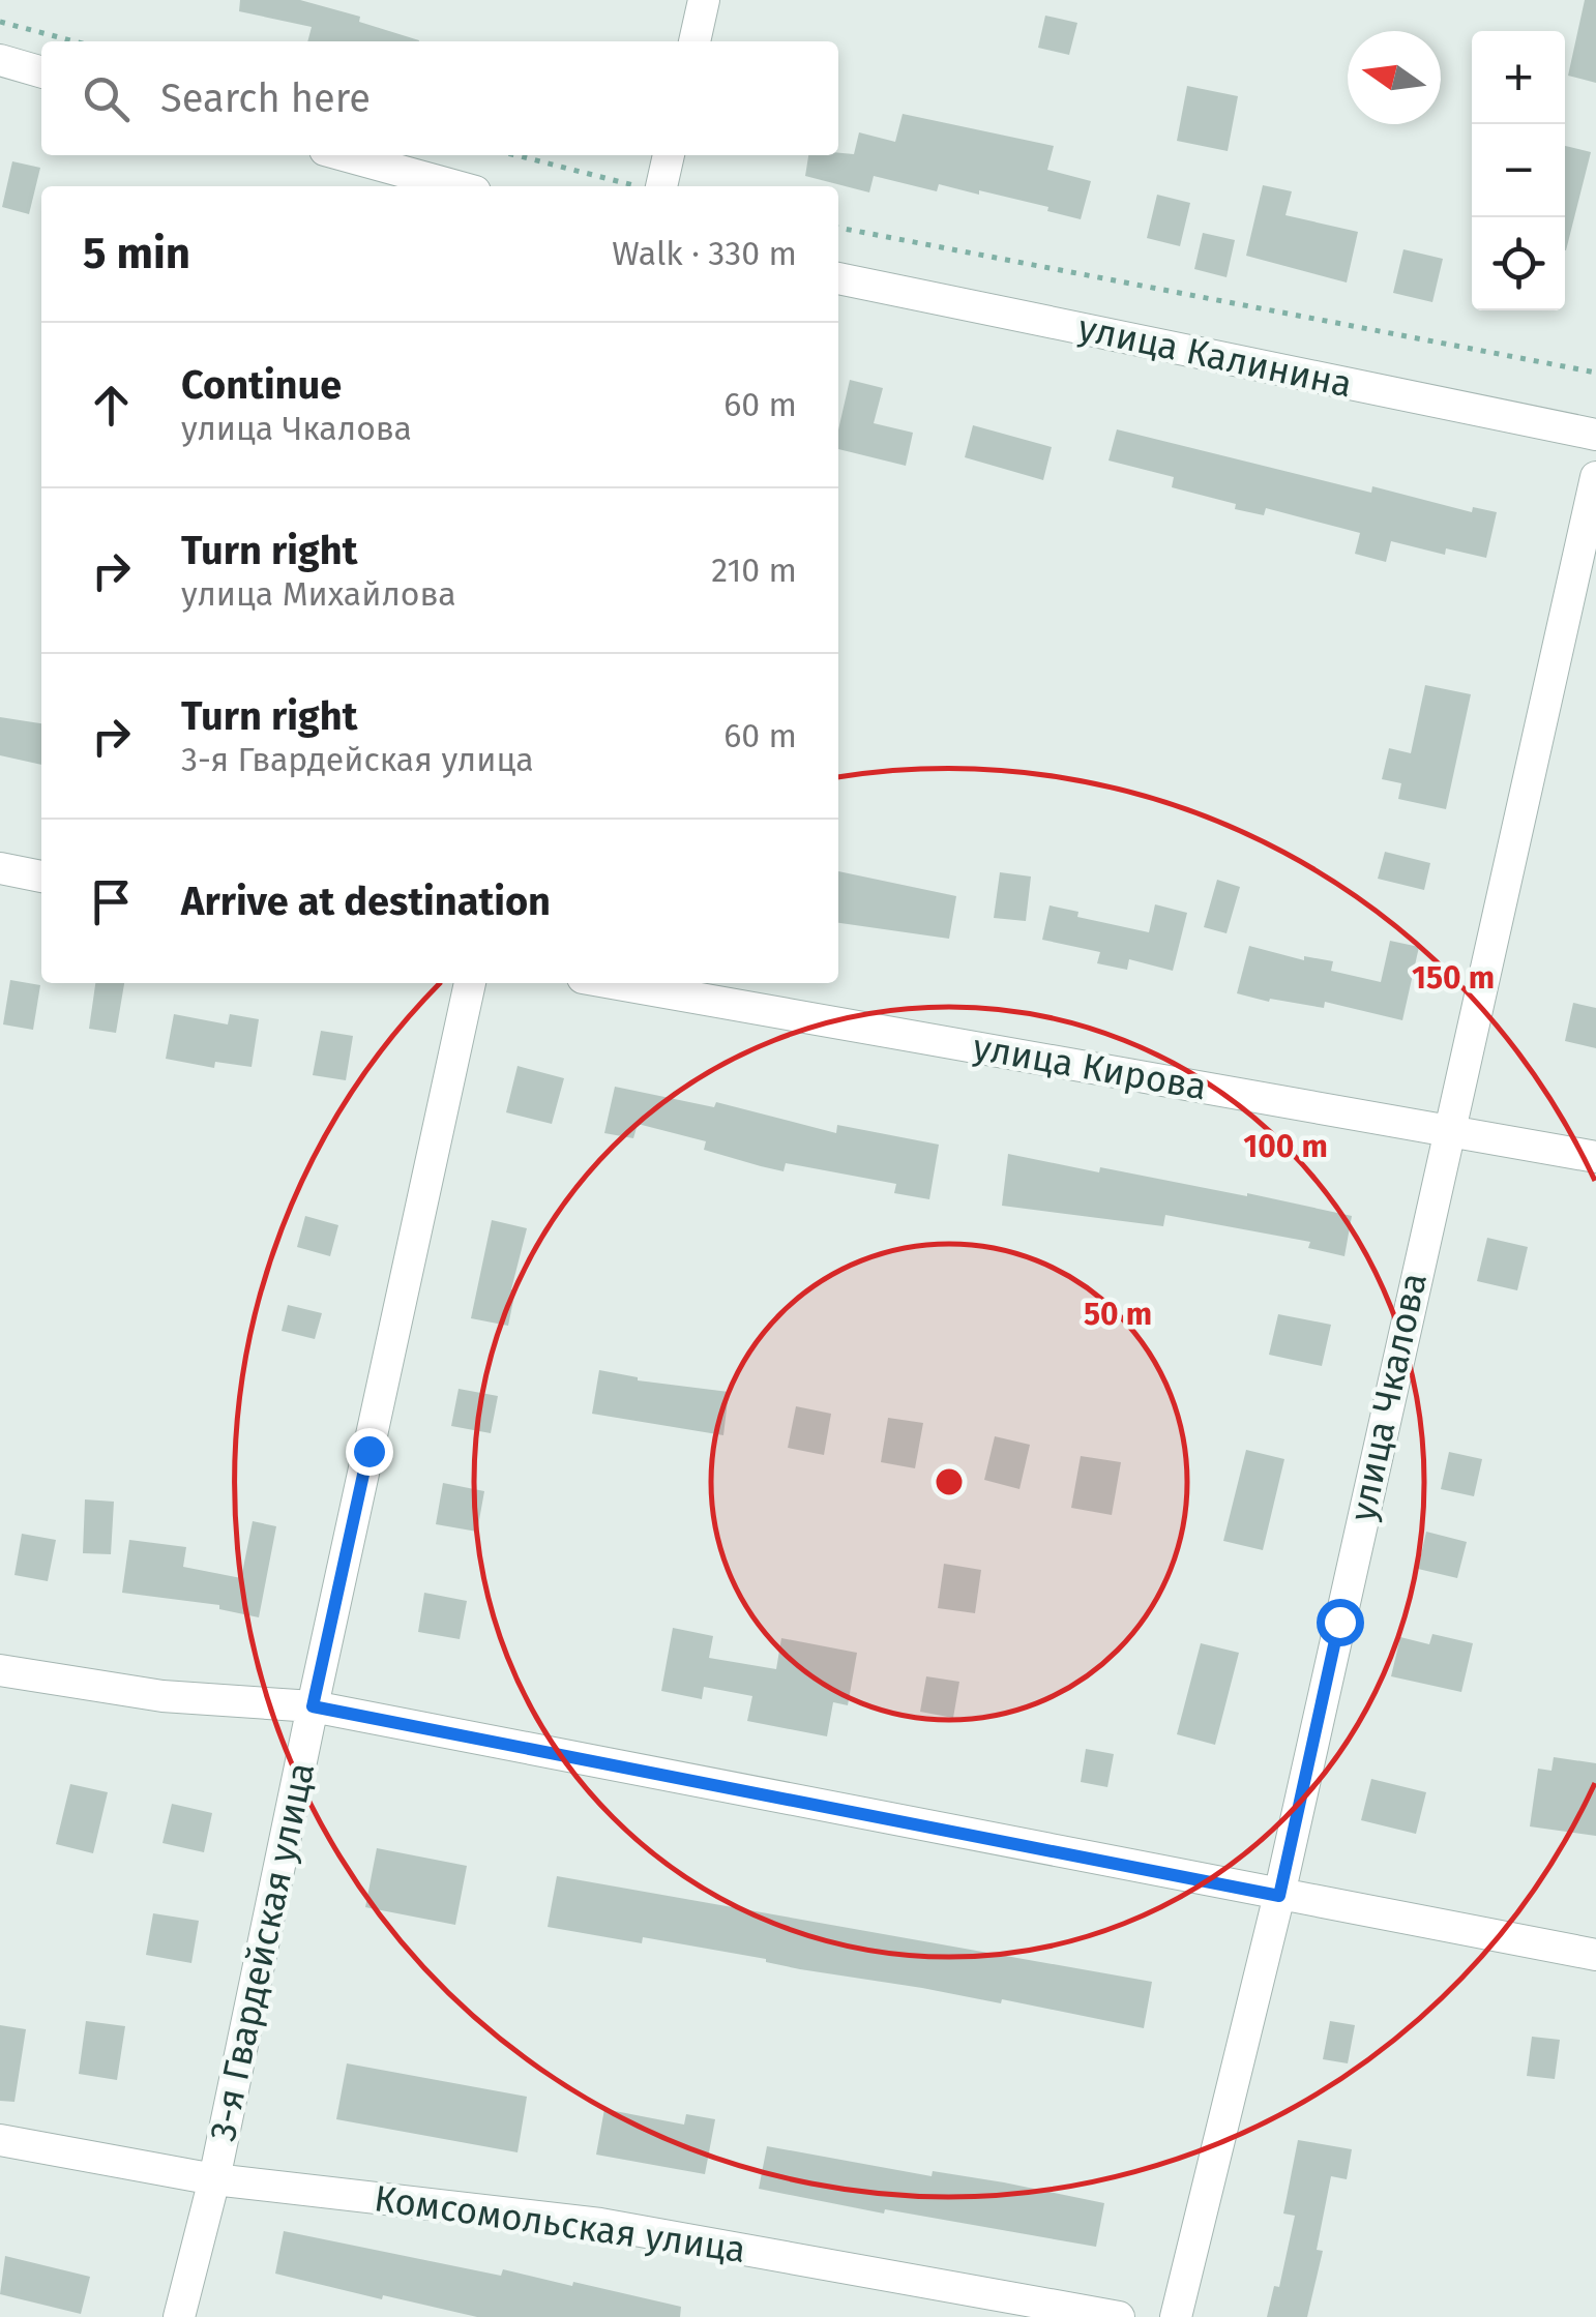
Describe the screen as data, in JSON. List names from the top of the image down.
{
  "streets": {
    "street": [
      "улица Калинина",
      "улица Кирова",
      "улица Чкалова",
      "3-я Гвардейская улица",
      "Комсомольская улица"
    ]
  },
  "crossings": [
    ["улица Кирова", "улица Чкалова"],
    ["3-я Гвардейская улица", "Комсомольская улица"]
  ],
  "north": "left",
  "page": {
    "map_buttons": ["+", "−"],
    "search": "Search here",
    "heading": ["5 min", "Walk · 330 m"],
    "list": [
      ["Continue", "улица Чкалова", "60 m"],
      ["Turn right", "улица Михайлова", "210 m"],
      ["Turn right", "3-я Гвардейская улица", "60 m"],
      "Arrive at destination"
    ]
  },
  "rings": ["150 m", "100 m", "50 m"]
}
